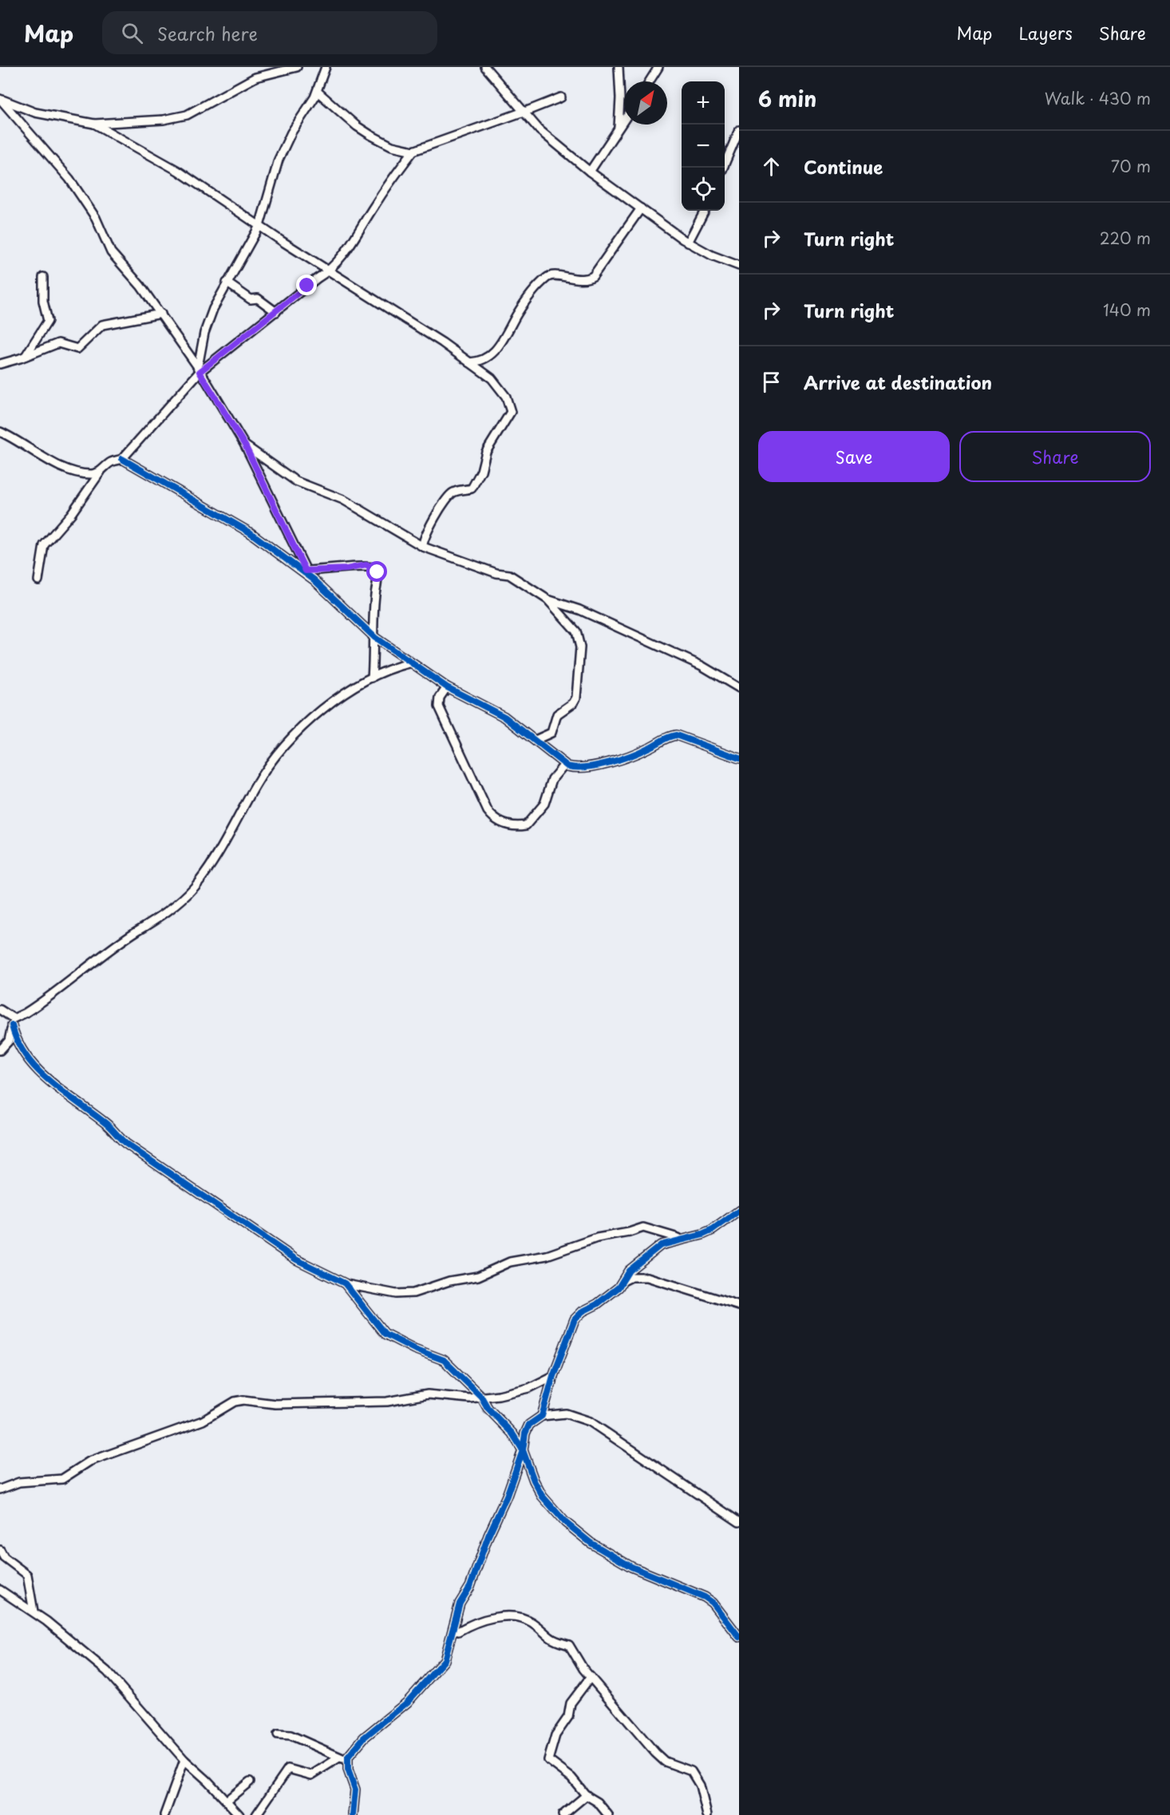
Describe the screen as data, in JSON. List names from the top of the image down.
{
  "north": "top right",
  "page": {
    "header": "Map",
    "search": "Search here",
    "nav": ["Map", "Layers", "Share"],
    "heading": ["6 min", "Walk · 430 m"],
    "map_buttons": ["+", "−"],
    "list": [
      ["Continue", "70 m"],
      ["Turn right", "220 m"],
      ["Turn right", "140 m"],
      "Arrive at destination"
    ],
    "buttons": ["Save", "Share"]
  }
}
